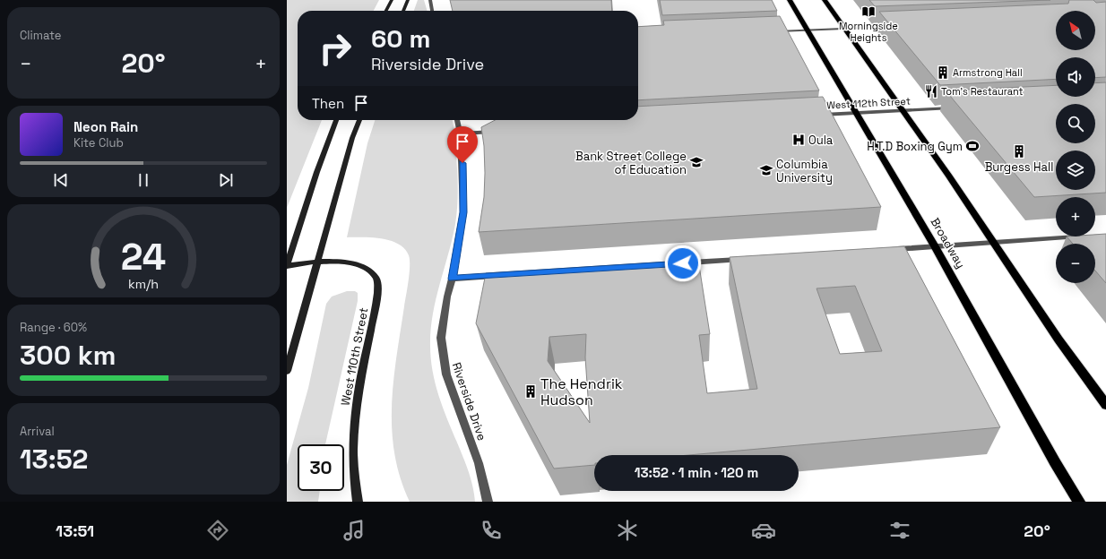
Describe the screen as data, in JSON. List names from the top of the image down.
{
  "streets": {
    "main road": ["Broadway", "West 110th Street"],
    "street": ["West 112th Street", "Riverside Drive"]
  },
  "crossings": [
    ["West 112th Street", "Broadway"]
  ],
  "places": {
    "library": ["Morningside Heights"],
    "building": ["Armstrong Hall", "Burgess Hall", "The Hendrik Hudson"],
    "restaurant": ["Tom's Restaurant"],
    "hospital": ["Oula"],
    "sports": ["H.T.D Boxing Gym"],
    "school or university": ["Bank Street College of Education", "Columbia University"]
  },
  "north": "top left",
  "page": {
    "tile": [
      "Climate",
      ["Range · 60%", "300 km"],
      ["Arrival", "13:52"]
    ],
    "map_buttons": ["+", "−"],
    "turn": ["60 m", "Riverside Drive"],
    "heat": ["−", "20°", "+"],
    "then": "Then",
    "song": ["Neon Rain", "Kite Club"],
    "limit": "30",
    "trip": "13:52 · 1 min · 120 m",
    "tabs": ["13:51", "20°"],
    "gauge": ["24", "km/h"]
  }
}
